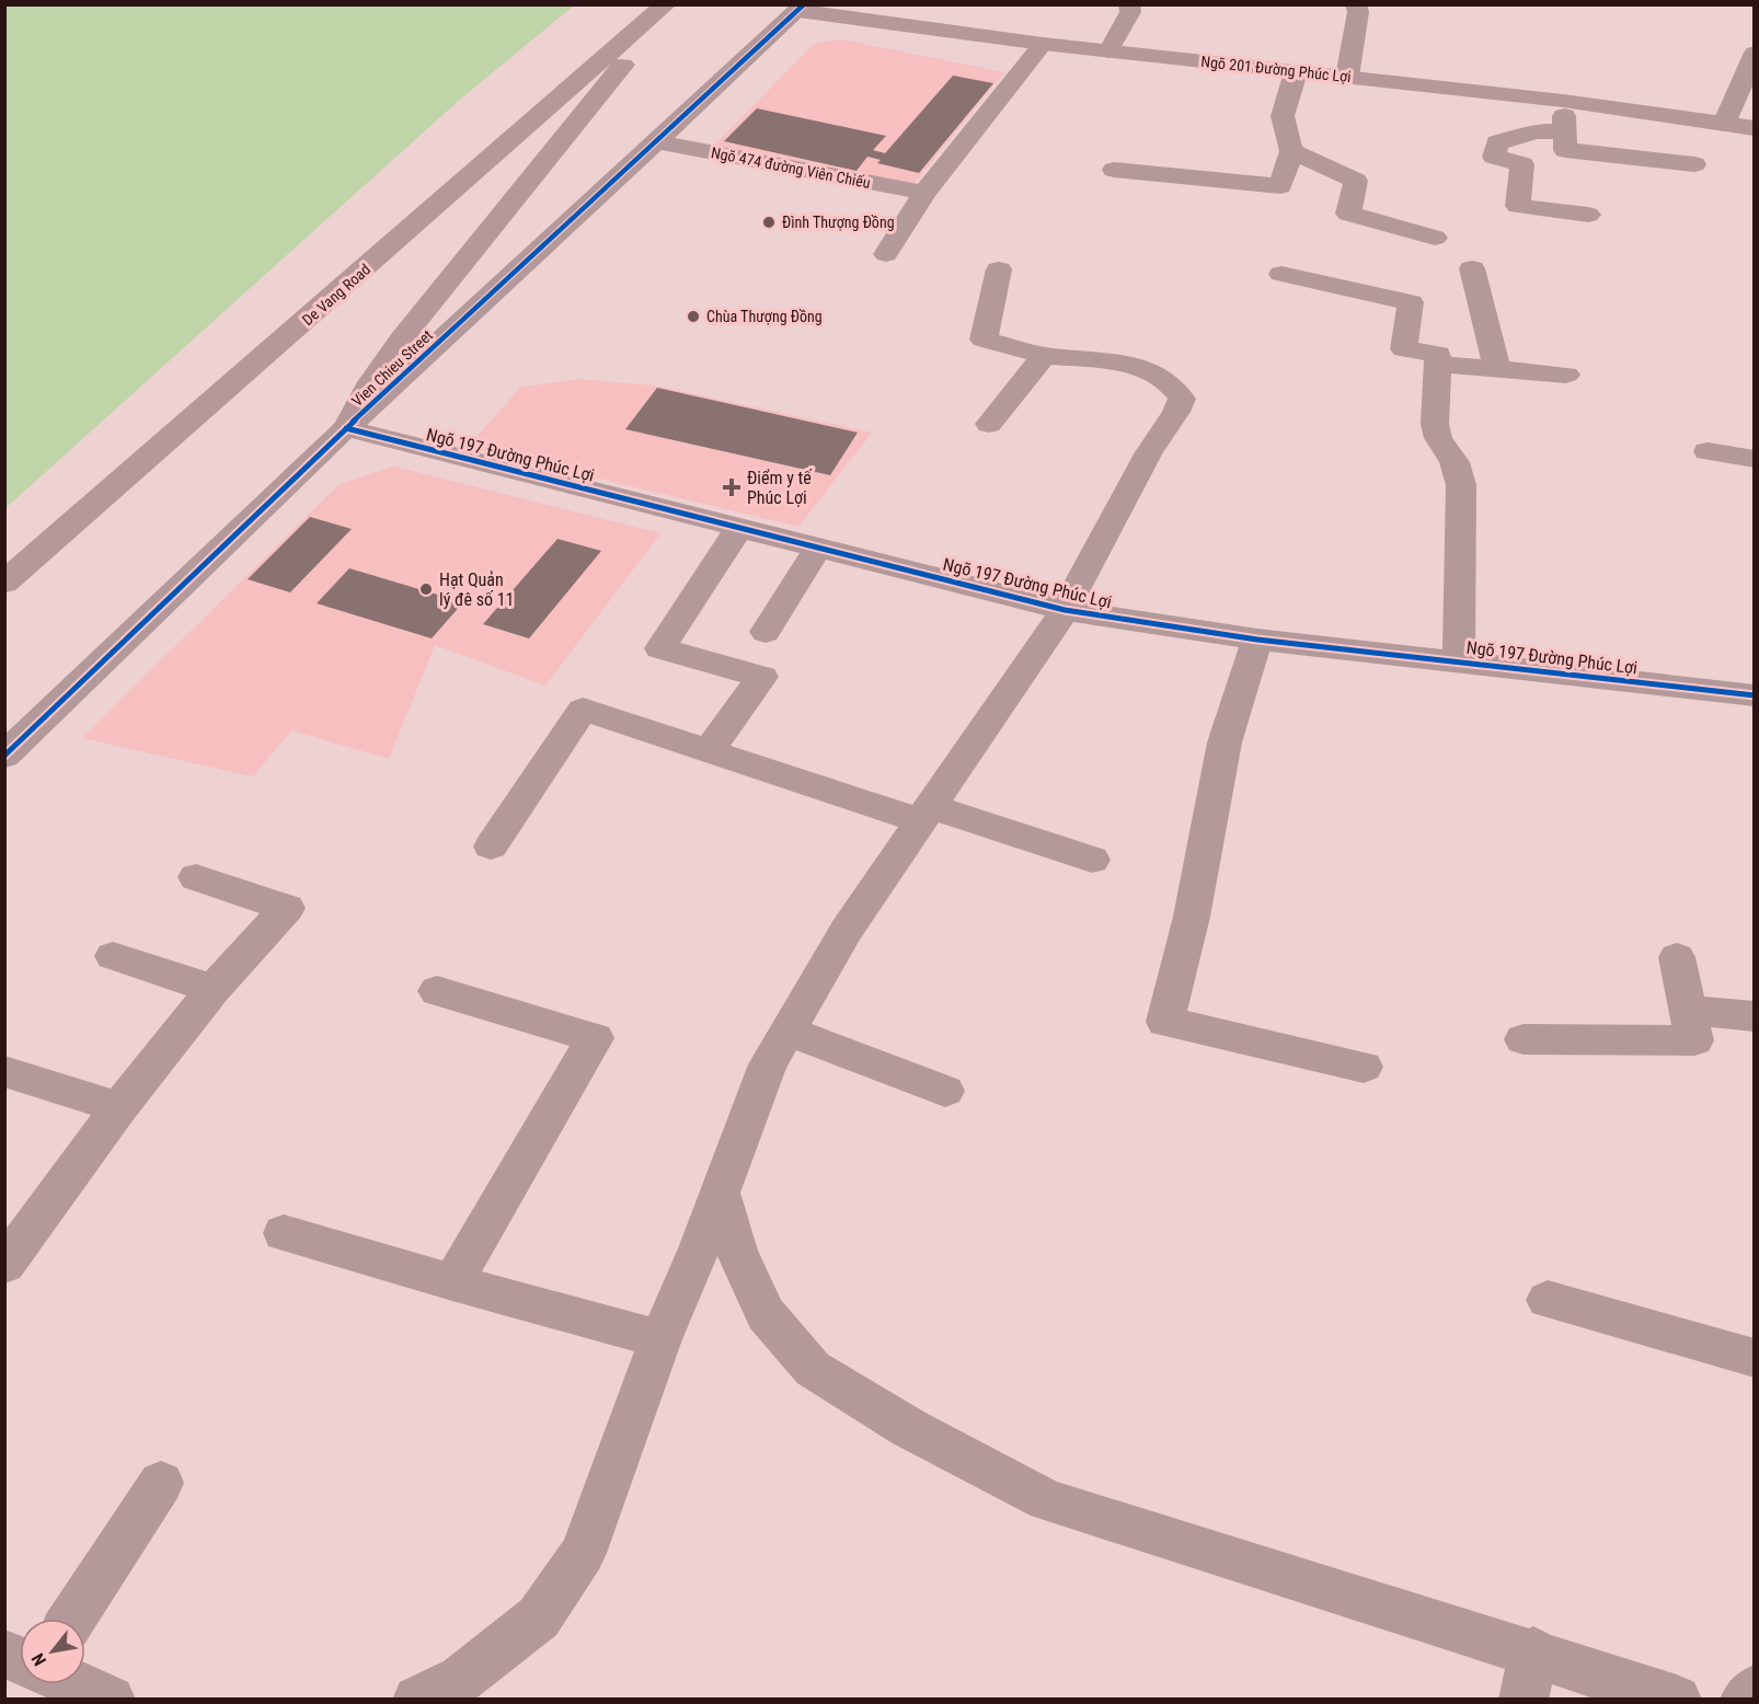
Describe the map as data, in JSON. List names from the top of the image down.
{
  "streets": {
    "main road": ["Ngõ 201 Đường Phúc Lợi", "De Vang Road"],
    "street": ["Ngõ 474 đường Viên Chiếu", "Vien Chieu Street", "Ngõ 197 Đường Phúc Lợi"]
  },
  "crossings": [
    ["Ngõ 201 Đường Phúc Lợi", "Vien Chieu Street"],
    ["Ngõ 474 đường Viên Chiếu", "Vien Chieu Street"],
    ["Vien Chieu Street", "Ngõ 197 Đường Phúc Lợi"]
  ],
  "places": {
    "other": ["Đình Thượng Đồng", "Chùa Thượng Đồng", "Hạt Quản lý đê số 11"],
    "health": ["Điểm y tế Phúc Lợi"]
  },
  "north": "bottom left"
}
